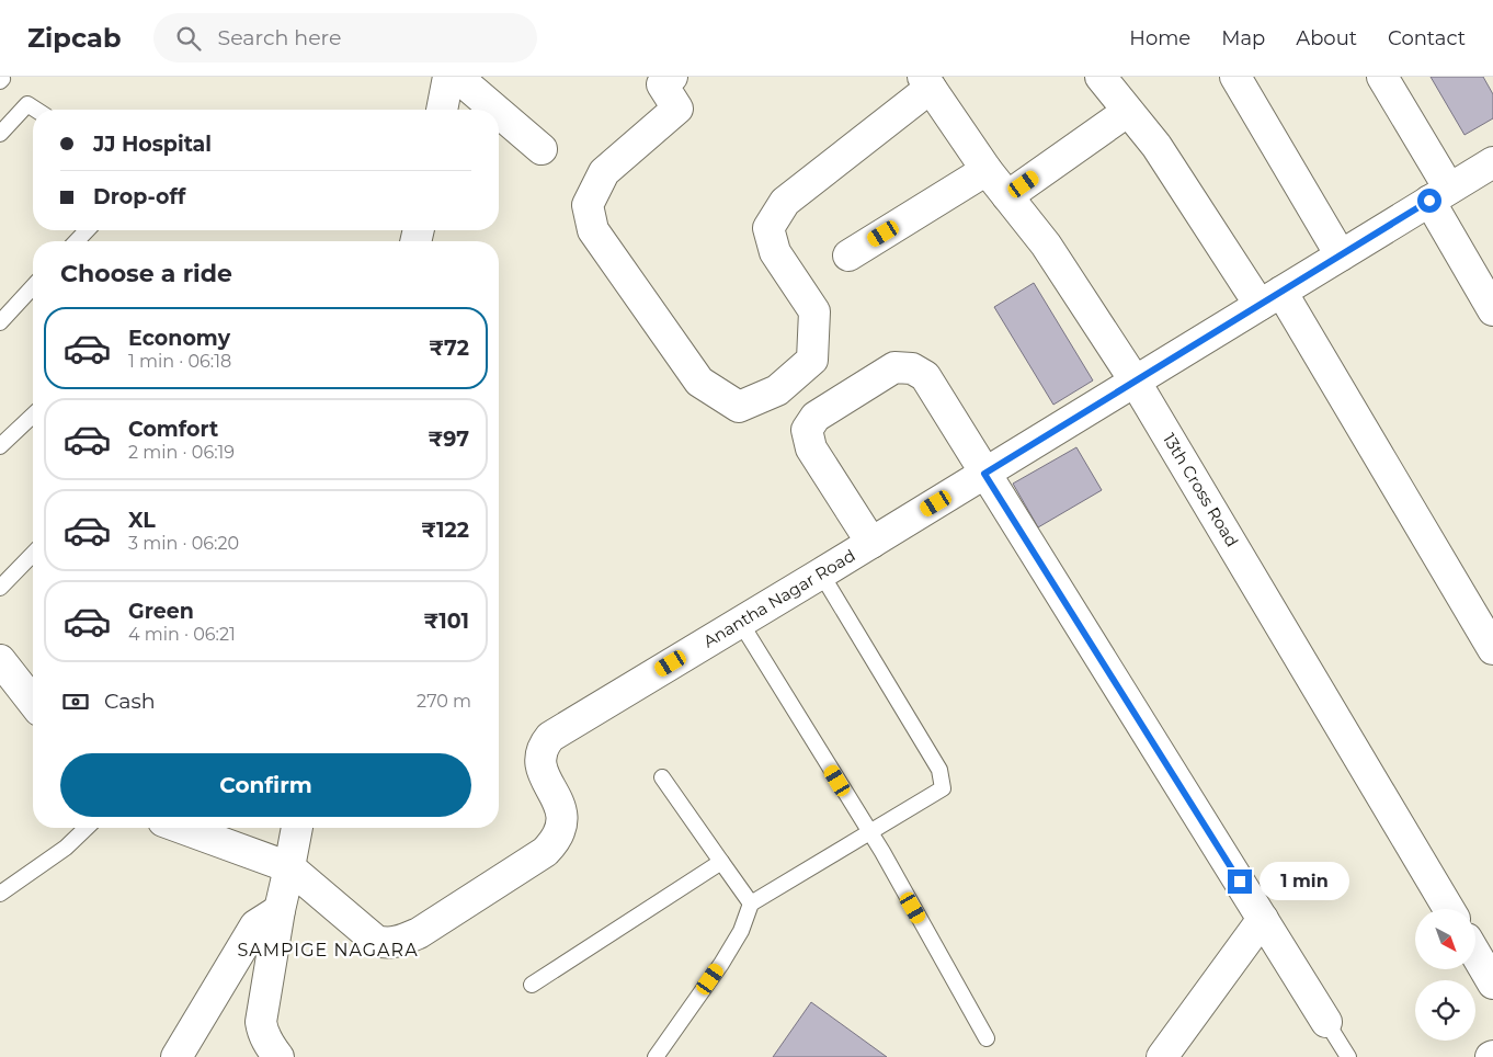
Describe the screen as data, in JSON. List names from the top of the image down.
{
  "streets": {
    "street": ["13th Cross Road", "Anantha Nagar Road"]
  },
  "crossings": [
    ["13th Cross Road", "Anantha Nagar Road"]
  ],
  "districts": ["SAMPIGE NAGARA"],
  "north": "bottom right",
  "page": {
    "header": "Zipcab",
    "search": "Search here",
    "nav": [
      "Home",
      "Map",
      "About",
      "Contact"
    ],
    "banner": ["JJ Hospital", "Drop-off"],
    "heading": "Choose a ride",
    "list": [
      {
        "name": "Economy",
        "note": "1 min · 06:18",
        "value": "₹72"
      },
      {
        "name": "Comfort",
        "note": "2 min · 06:19",
        "value": "₹97"
      },
      {
        "name": "XL",
        "note": "3 min · 06:20",
        "value": "₹122"
      },
      {
        "name": "Green",
        "note": "4 min · 06:21",
        "value": "₹101"
      }
    ],
    "pay": ["Cash", "270 m"],
    "buttons": "Confirm",
    "bubble": "1 min"
  }
}
